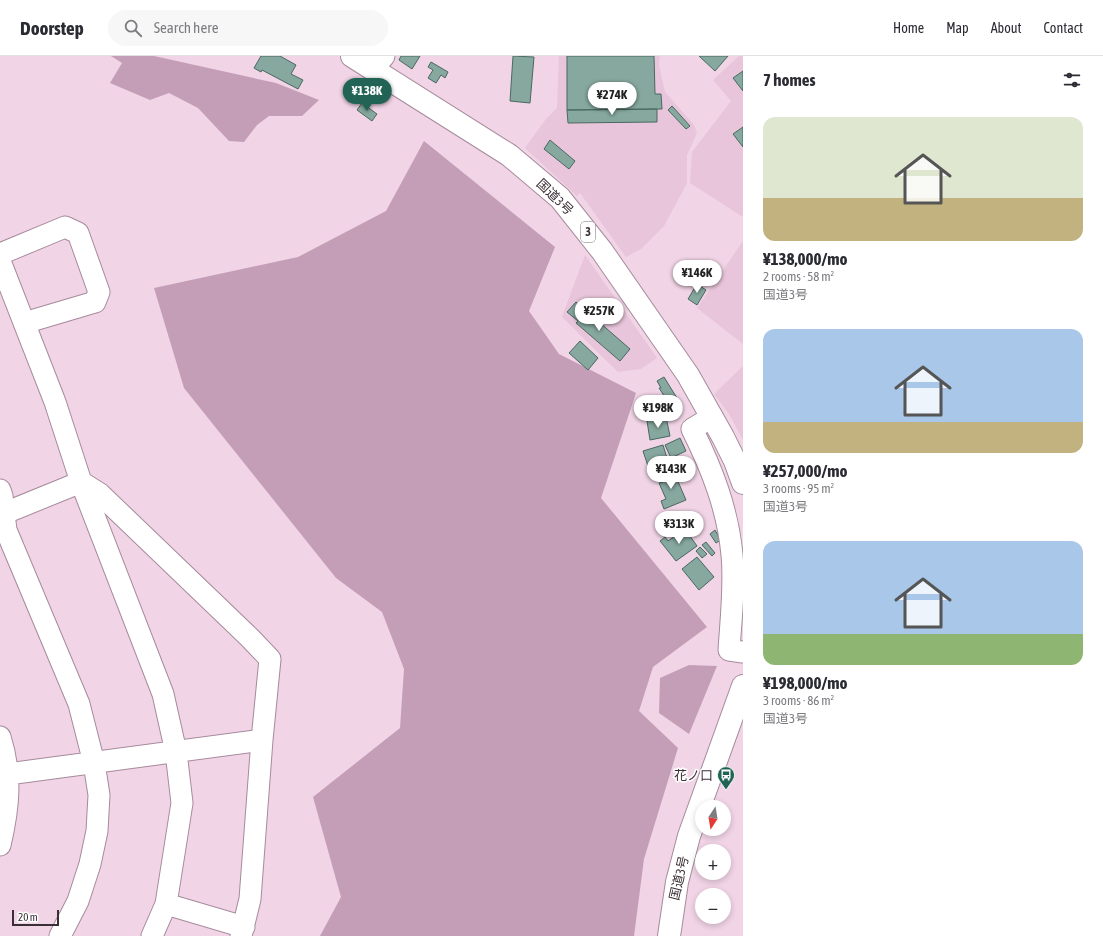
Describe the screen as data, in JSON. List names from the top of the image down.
{
  "streets": {
    "highway": ["国道3号", "3"]
  },
  "places": {
    "bus stop": ["花ノ口"]
  },
  "scale_bar": "20 m",
  "north": "bottom",
  "page": {
    "header": "Doorstep",
    "search": "Search here",
    "nav": [
      "Home",
      "Map",
      "About",
      "Contact"
    ],
    "heading": "7 homes",
    "price": [
      "¥138K",
      "¥274K",
      "¥146K",
      "¥257K",
      "¥198K",
      "¥143K",
      "¥313K"
    ],
    "list": [
      {
        "name": "¥138,000/mo",
        "note": "2 rooms · 58 m² · 国道3号"
      },
      {
        "name": "¥257,000/mo",
        "note": "3 rooms · 95 m² · 国道3号"
      },
      {
        "name": "¥198,000/mo",
        "note": "3 rooms · 86 m² · 国道3号"
      }
    ],
    "map_buttons": ["+", "−"],
    "scale": "20 m"
  }
}
